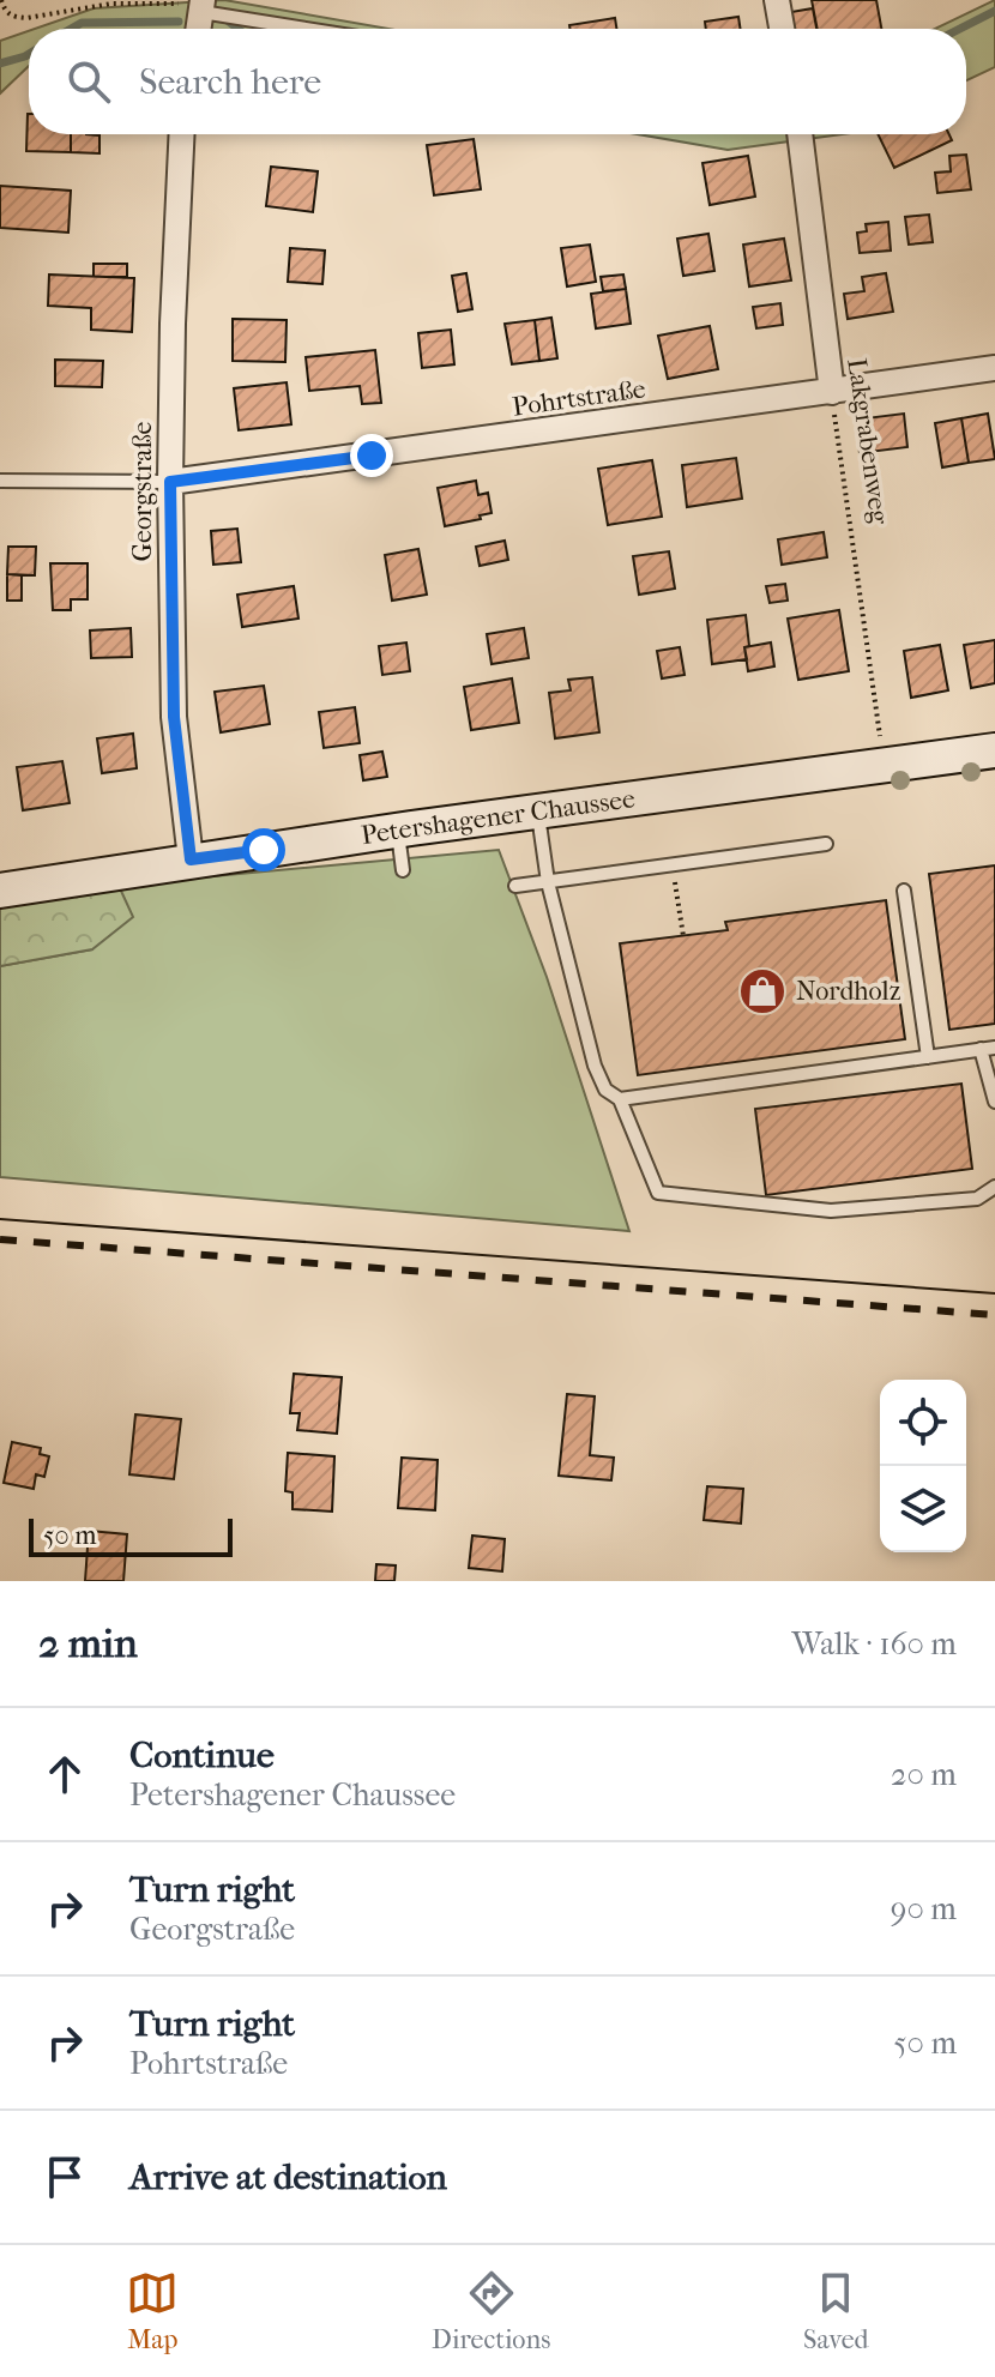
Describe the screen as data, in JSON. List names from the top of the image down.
{
  "streets": {
    "street": [
      "Pohrtstraße",
      "Lakgrabenweg",
      "Georgstraße",
      "Petershagener Chaussee"
    ]
  },
  "crossings": [
    ["Pohrtstraße", "Lakgrabenweg"],
    ["Pohrtstraße", "Georgstraße"],
    ["Lakgrabenweg", "Petershagener Chaussee"],
    ["Georgstraße", "Petershagener Chaussee"]
  ],
  "places": {
    "shop": ["Nordholz"]
  },
  "scale_bar": "50 m",
  "page": {
    "search": "Search here",
    "scale": "50 m",
    "heading": ["2 min", "Walk · 160 m"],
    "list": [
      ["Continue", "Petershagener Chaussee", "20 m"],
      ["Turn right", "Georgstraße", "90 m"],
      ["Turn right", "Pohrtstraße", "50 m"],
      "Arrive at destination"
    ],
    "nav": ["Map", "Directions", "Saved"]
  }
}
